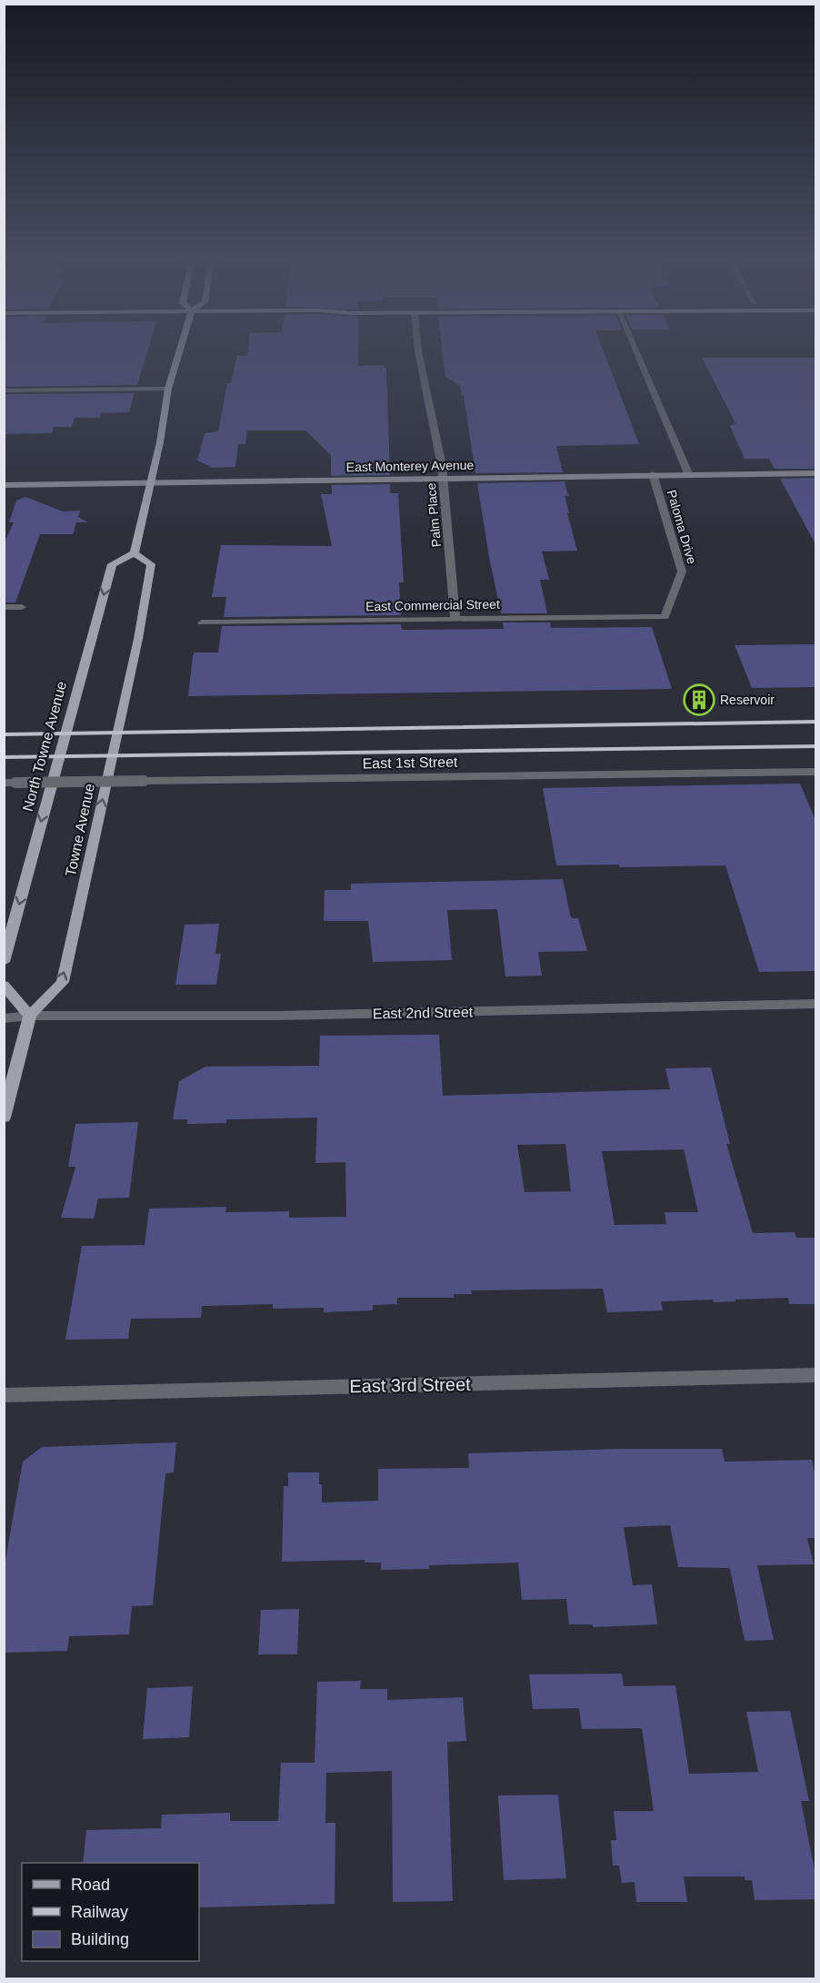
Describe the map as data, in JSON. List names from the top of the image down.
{
  "streets": {
    "main road": ["North Towne Avenue", "Towne Avenue"],
    "street": [
      "East Monterey Avenue",
      "Palm Place",
      "Paloma Drive",
      "East Commercial Street",
      "East 1st Street",
      "East 2nd Street",
      "East 3rd Street"
    ]
  },
  "crossings": [
    ["East Monterey Avenue", "Palm Place"],
    ["East Monterey Avenue", "Paloma Drive"],
    ["Palm Place", "East Commercial Street"],
    ["Paloma Drive", "East Commercial Street"],
    ["North Towne Avenue", "Towne Avenue"],
    ["Towne Avenue", "East 2nd Street"]
  ],
  "one_way": ["North Towne Avenue", "Towne Avenue"],
  "places": {
    "building": ["Reservoir"]
  },
  "legend": ["Road", "Railway", "Building"]
}
